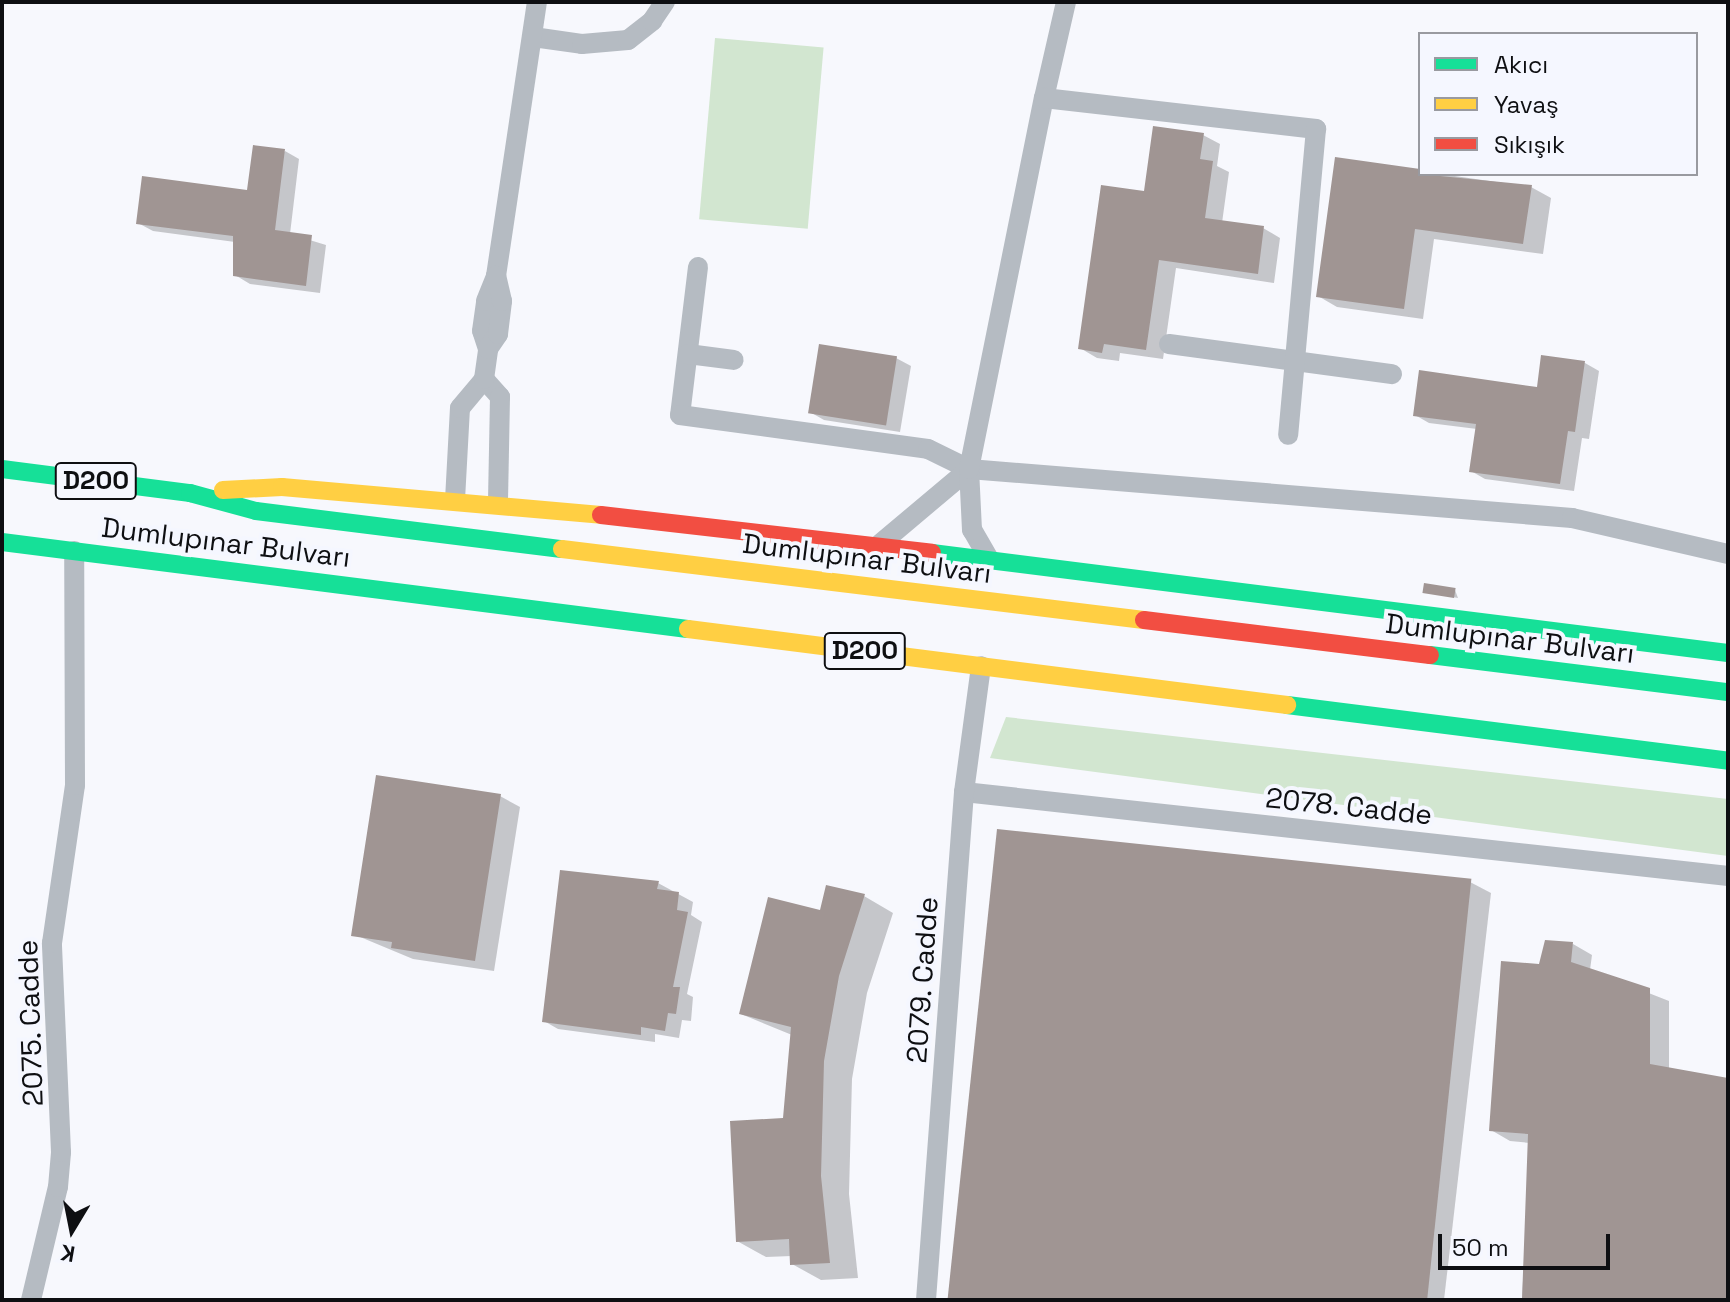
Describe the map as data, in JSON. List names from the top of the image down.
{
  "streets": {
    "highway": ["D200", "Dumlupınar Bulvarı"],
    "street": ["2078. Cadde", "2079. Cadde", "2075. Cadde"]
  },
  "crossings": [
    ["Dumlupınar Bulvarı", "2079. Cadde"],
    ["Dumlupınar Bulvarı", "2075. Cadde"],
    ["2078. Cadde", "2079. Cadde"]
  ],
  "legend": ["Akıcı", "Yavaş", "Sıkışık"],
  "scale_bar": "50 m",
  "north": "bottom"
}
